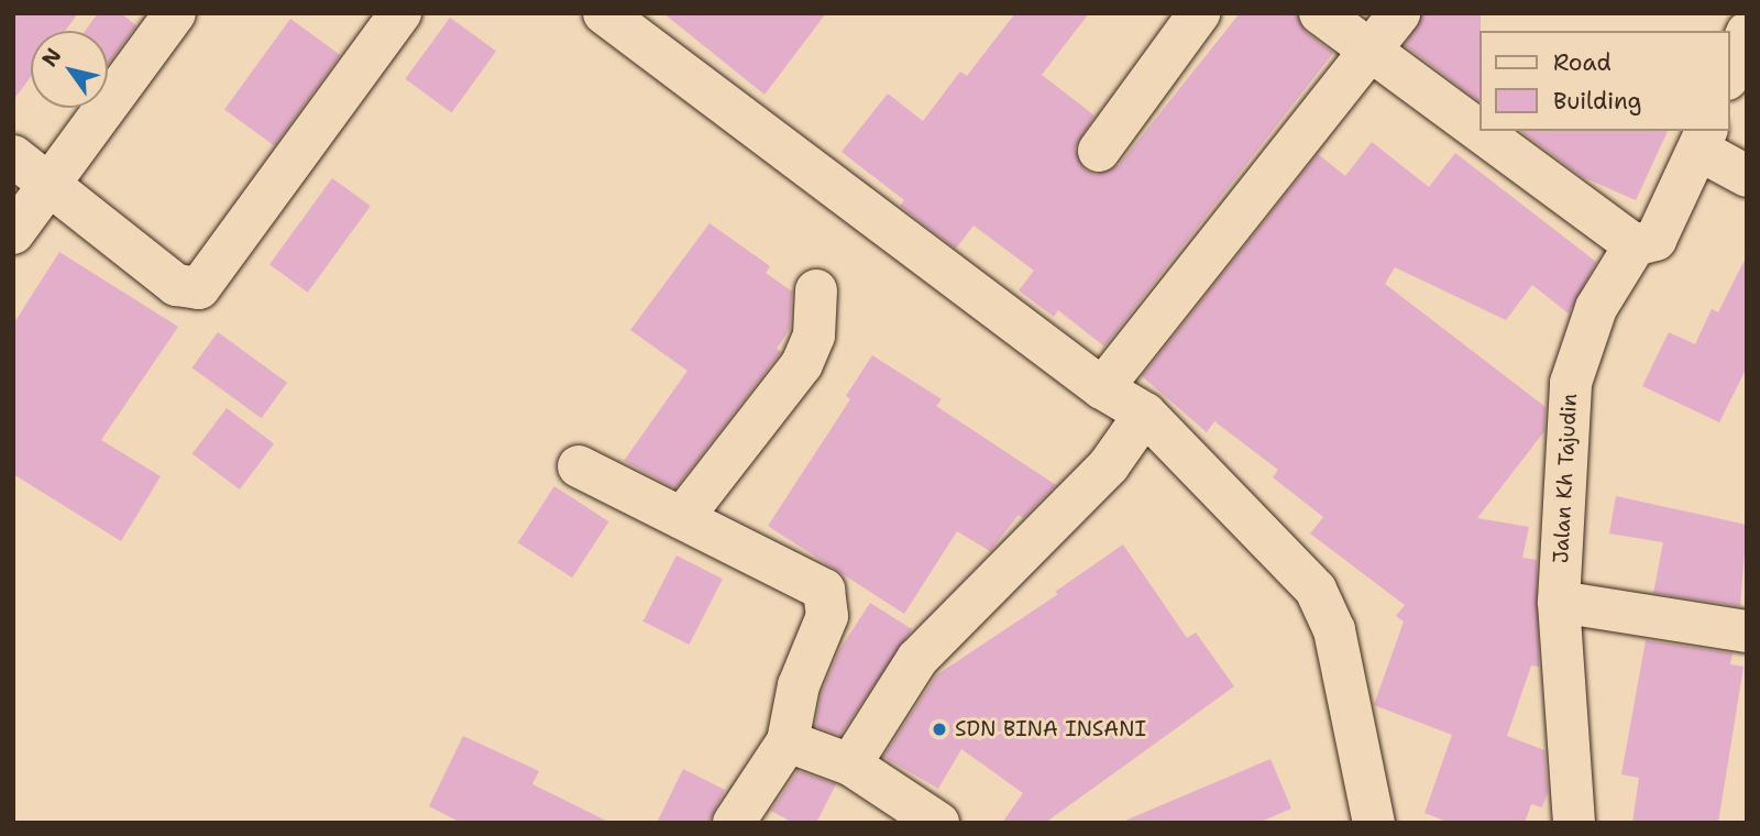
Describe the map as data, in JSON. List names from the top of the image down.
{
  "streets": {
    "street": ["Jalan Kh Tajudin"]
  },
  "places": ["SDN BINA INSANI"],
  "legend": ["Road", "Building"],
  "north": "top left"
}
